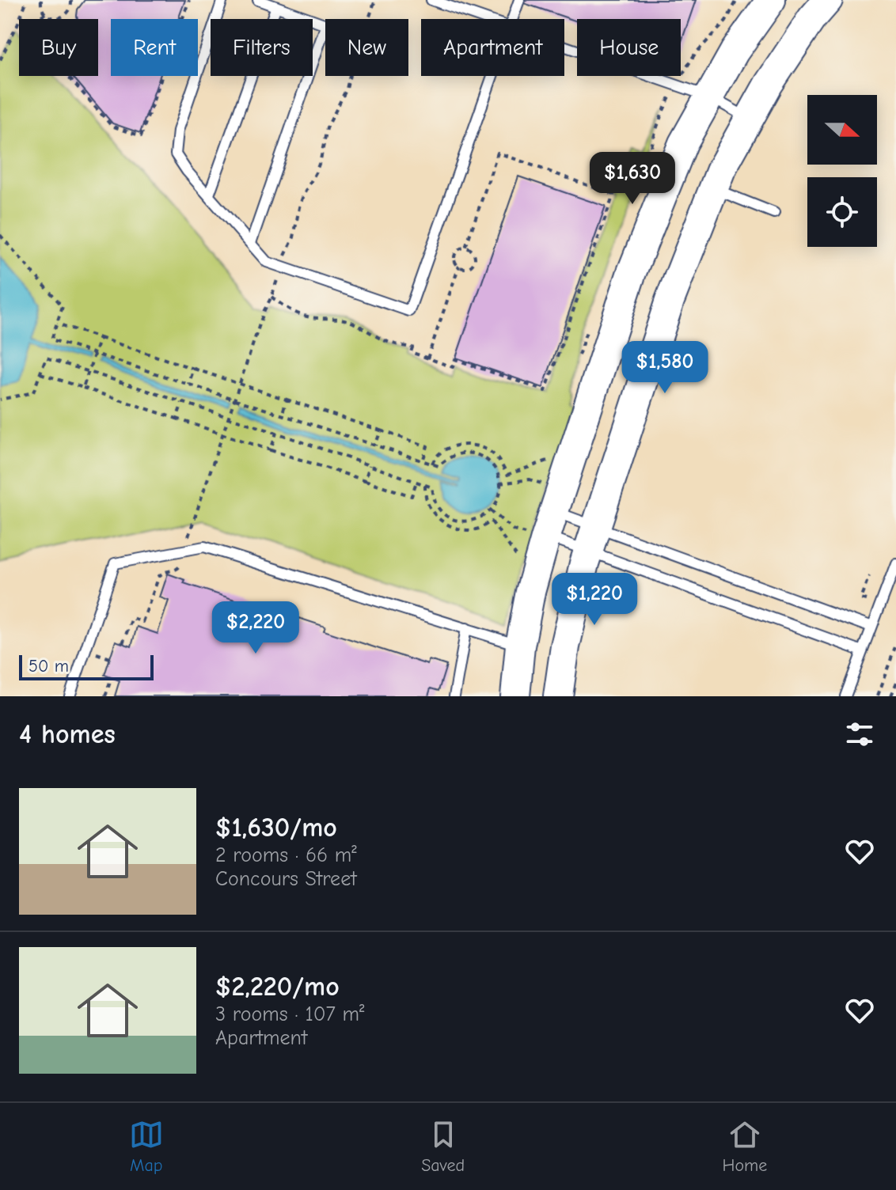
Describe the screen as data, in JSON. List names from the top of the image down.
{
  "scale_bar": "50 m",
  "north": "right",
  "page": {
    "chip": [
      "Buy",
      "Rent",
      "Filters",
      "New",
      "Apartment",
      "House"
    ],
    "price": [
      "$1,630",
      "$1,580",
      "$1,220",
      "$2,220"
    ],
    "scale": "50 m",
    "heading": "4 homes",
    "list": [
      {
        "name": "$1,630/mo",
        "note": "2 rooms · 66 m² · Concours Street"
      },
      {
        "name": "$2,220/mo",
        "note": "3 rooms · 107 m² · Apartment"
      }
    ],
    "tabs": ["Map", "Saved", "Home"]
  }
}
